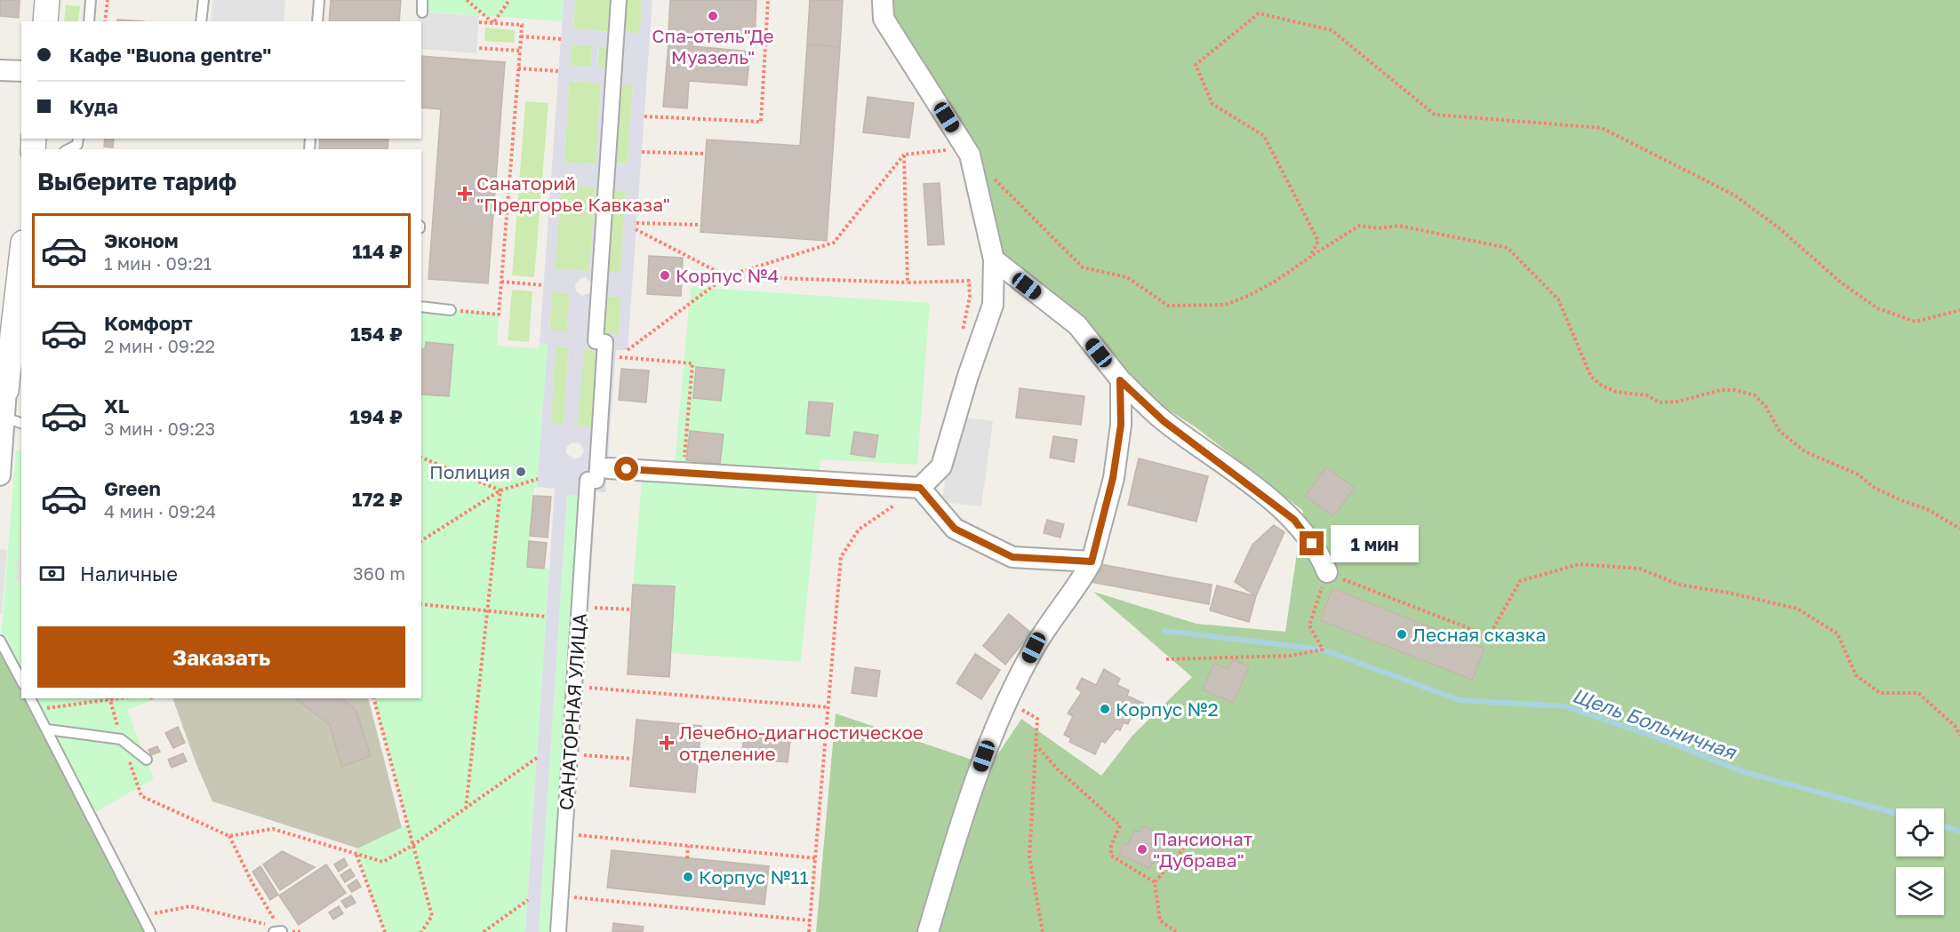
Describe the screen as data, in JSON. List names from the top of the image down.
{
  "streets": {
    "street": ["САНАТОРНАЯ УЛИЦА"]
  },
  "water": ["Щель Больничная"],
  "places": {
    "other": [
      "Спа-отель\"Де Муазель\"",
      "Корпус №4",
      "Полиция",
      "Лесная сказка",
      "Корпус №2",
      "Пансионат \"Дубрава\"",
      "Корпус №11"
    ],
    "health": ["Санаторий \"Предгорье Кавказа\"", "Лечебно-диагностическое отделение"]
  },
  "page": {
    "banner": ["Кафе \"Buona gentre\"", "Куда"],
    "heading": "Выберите тариф",
    "list": [
      {
        "name": "Эконом",
        "note": "1 мин · 09:21",
        "value": "114 ₽"
      },
      {
        "name": "Комфорт",
        "note": "2 мин · 09:22",
        "value": "154 ₽"
      },
      {
        "name": "XL",
        "note": "3 мин · 09:23",
        "value": "194 ₽"
      },
      {
        "name": "Green",
        "note": "4 мин · 09:24",
        "value": "172 ₽"
      }
    ],
    "bubble": "1 мин",
    "pay": ["Наличные", "360 m"],
    "buttons": "Заказать"
  }
}
